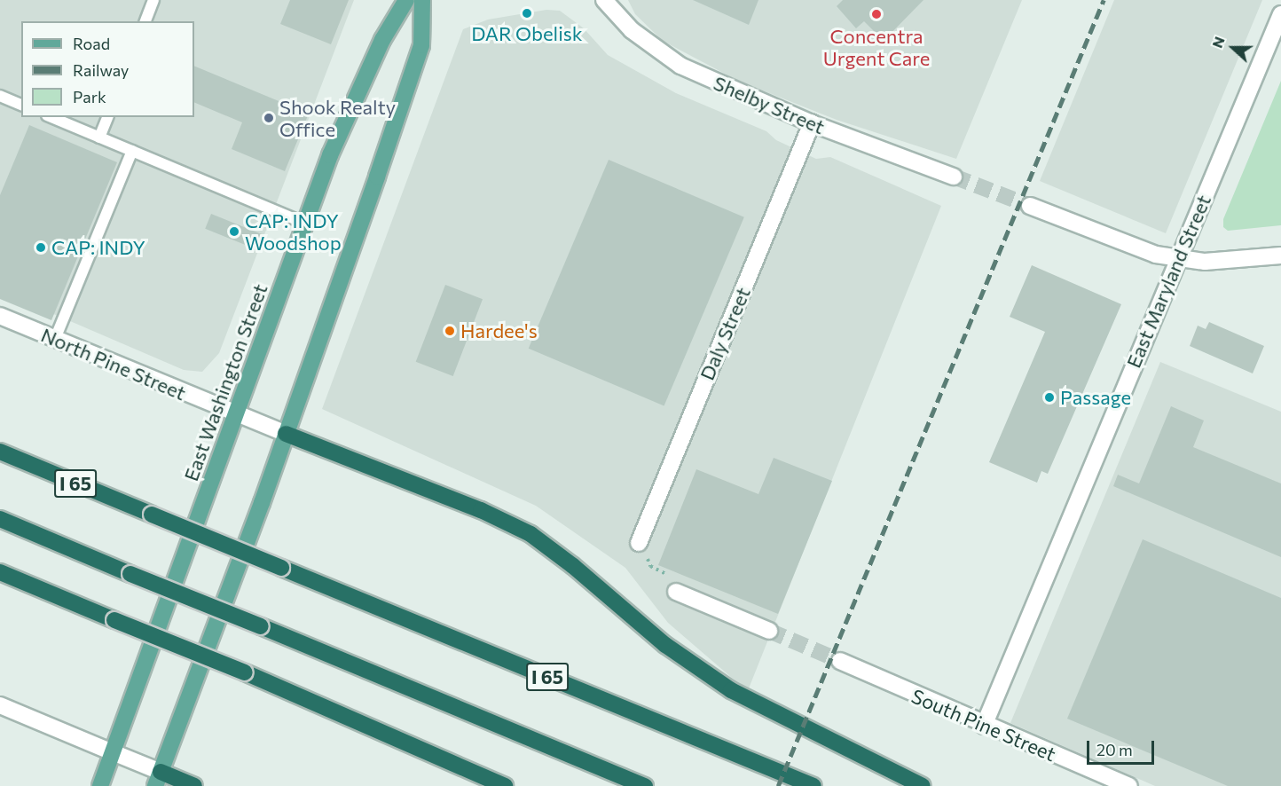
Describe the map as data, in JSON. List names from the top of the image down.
{
  "streets": {
    "highway": ["I 65"],
    "main road": ["East Washington Street"],
    "street": [
      "Shelby Street",
      "East Maryland Street",
      "Daly Street",
      "North Pine Street",
      "South Pine Street"
    ]
  },
  "crossings": [
    ["Shelby Street", "Daly Street"],
    ["East Maryland Street", "South Pine Street"],
    ["North Pine Street", "East Washington Street"]
  ],
  "places": [
    "DAR Obelisk",
    "Concentra Urgent Care",
    "Shook Realty Office",
    "CAP: INDY Woodshop",
    "CAP: INDY",
    "Hardee's",
    "Passage"
  ],
  "legend": ["Road", "Railway", "Park"],
  "scale_bar": "20 m",
  "north": "left"
}
